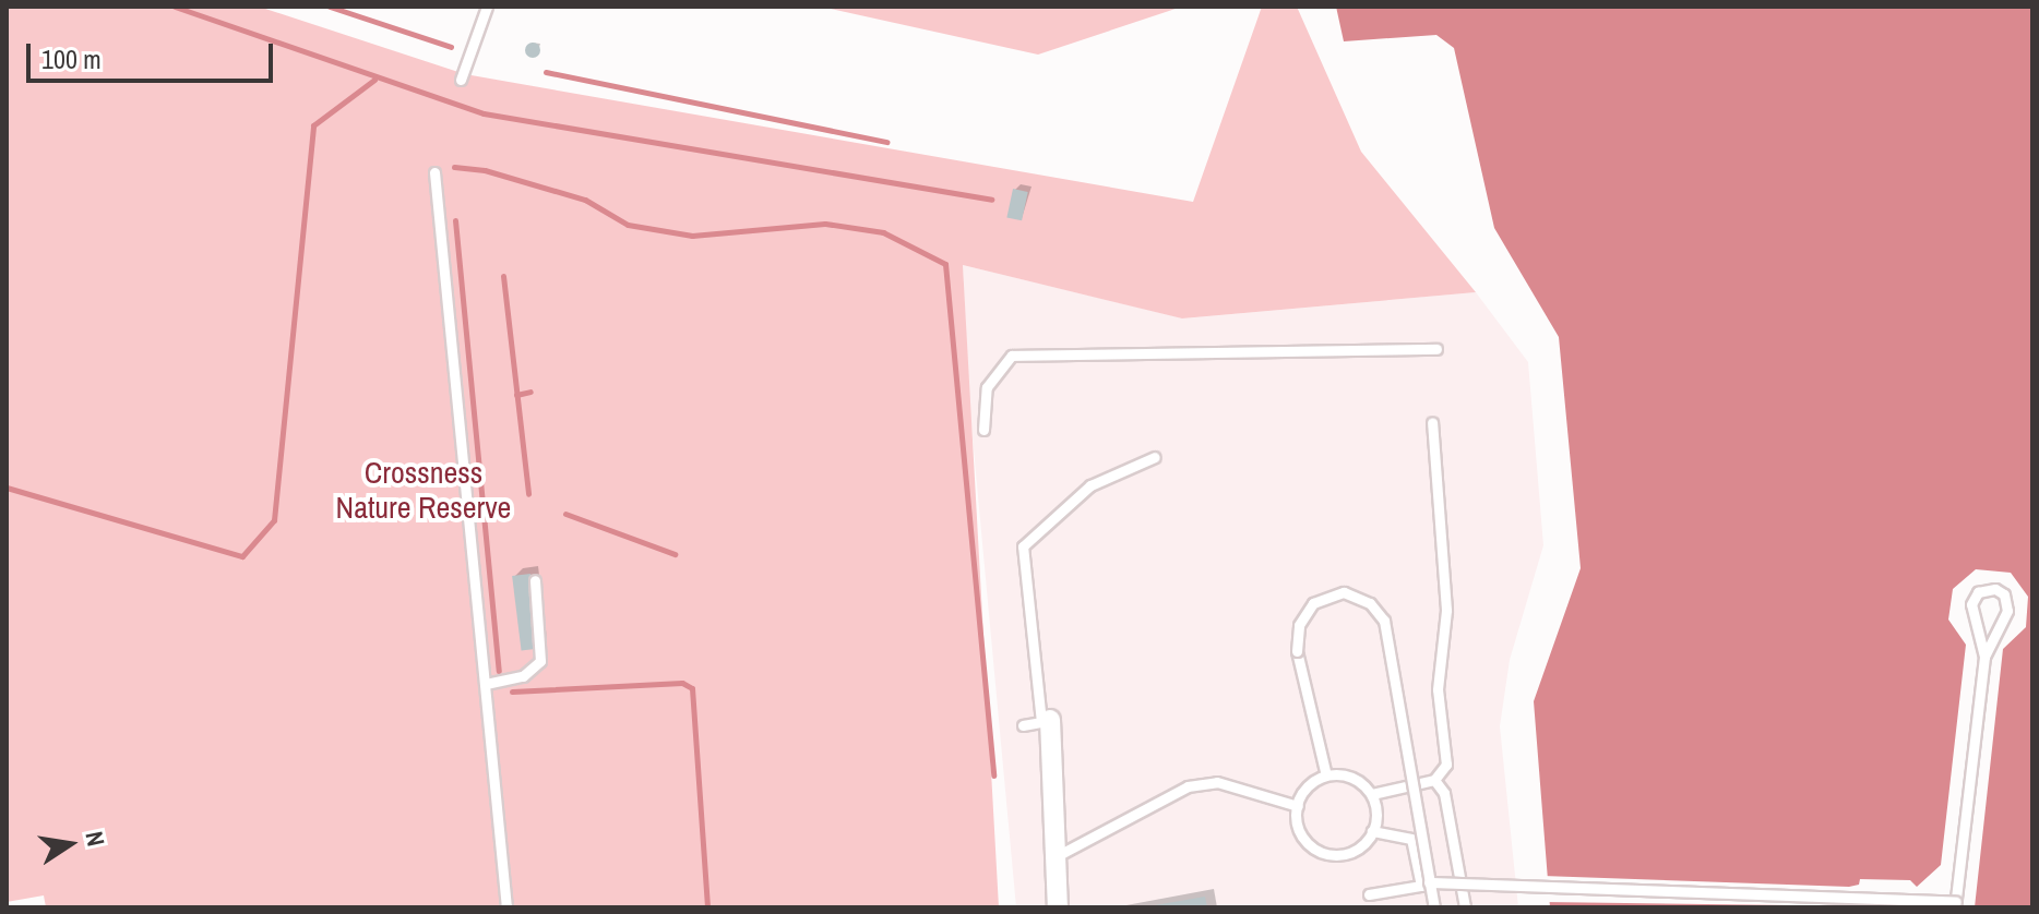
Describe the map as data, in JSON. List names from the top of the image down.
{
  "parks": ["Crossness Nature Reserve"],
  "scale_bar": "100 m",
  "north": "right"
}
